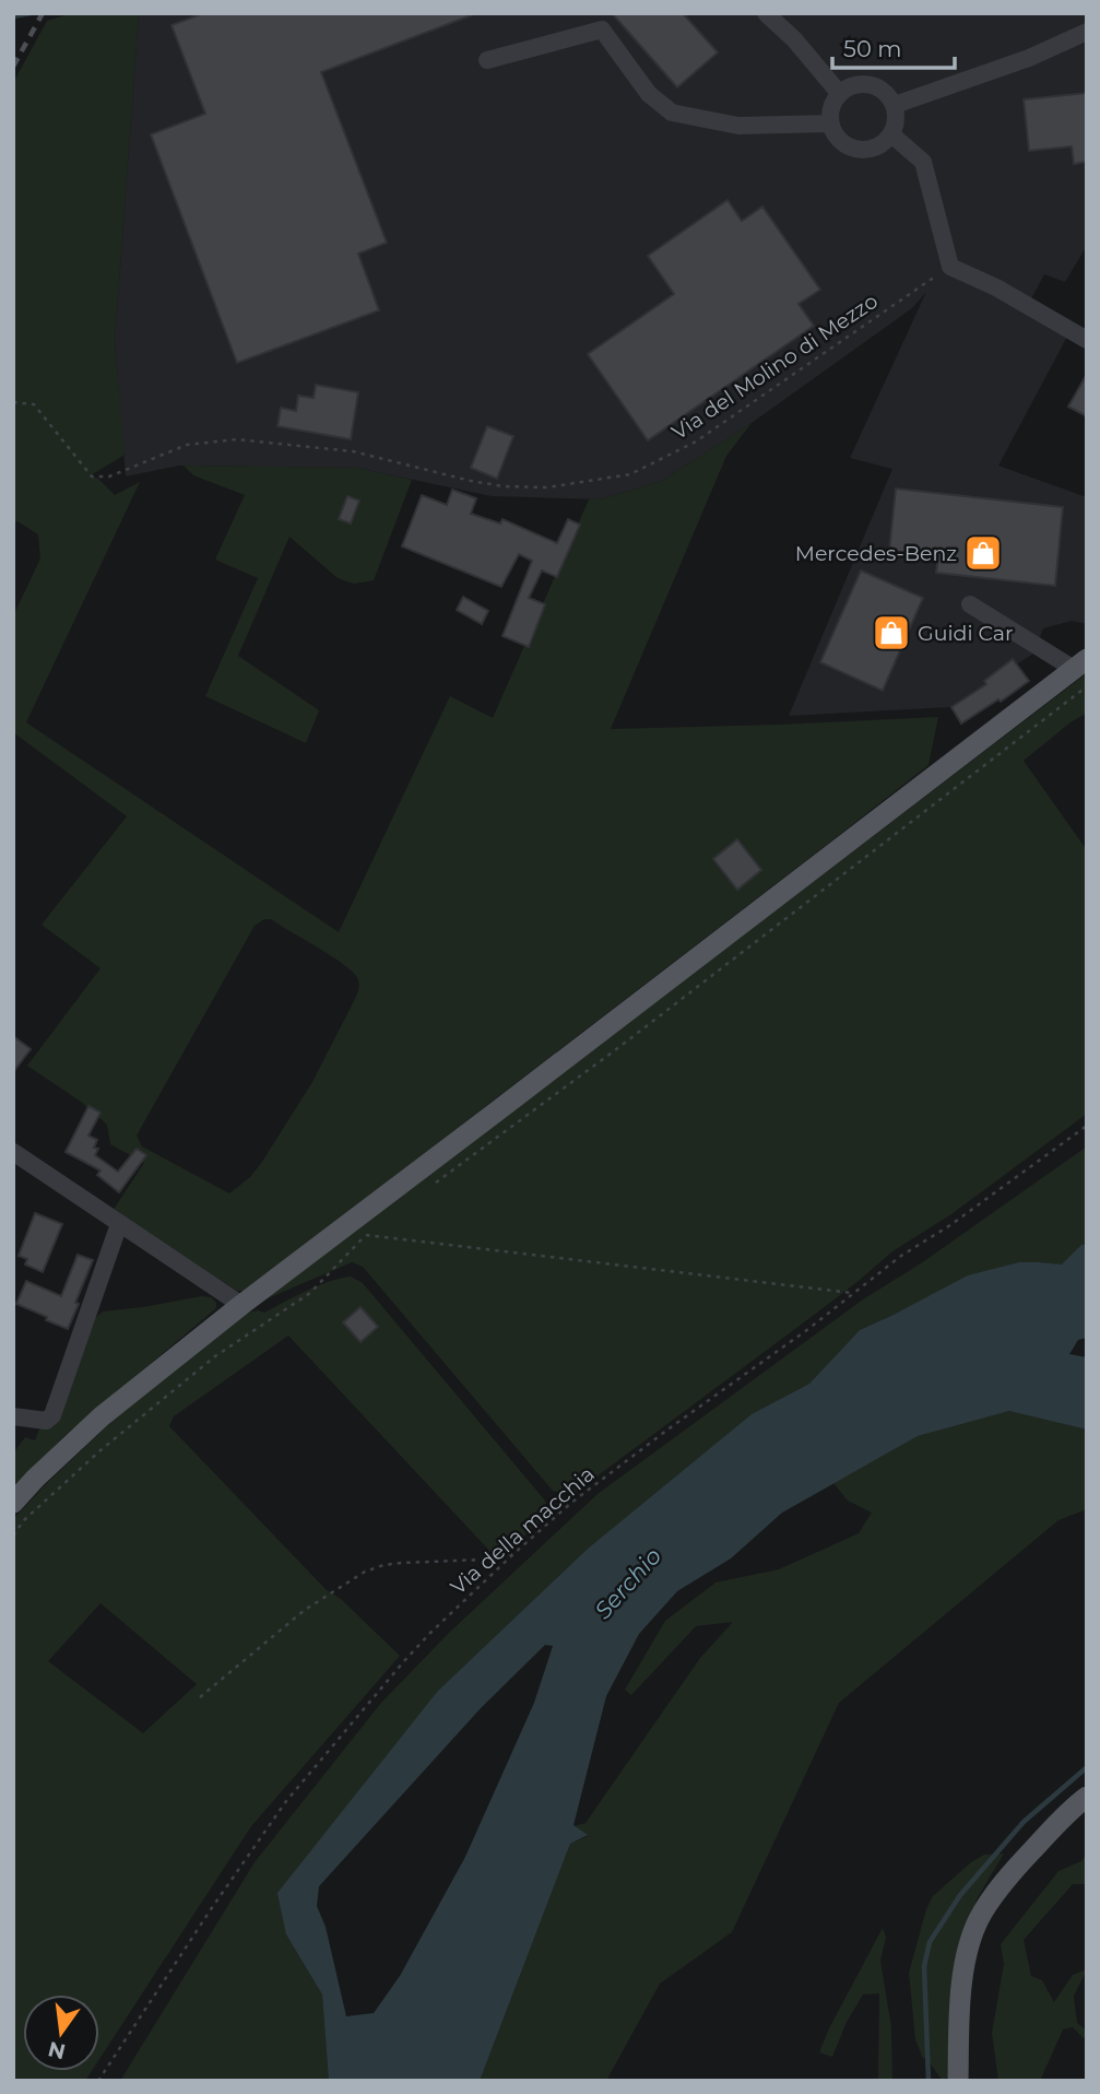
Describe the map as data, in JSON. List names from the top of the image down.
{
  "streets": {
    "path": ["Via del Molino di Mezzo", "Via della macchia"]
  },
  "water": ["Serchio"],
  "places": {
    "shop": ["Mercedes-Benz", "Guidi Car"]
  },
  "scale_bar": "50 m",
  "north": "bottom"
}
